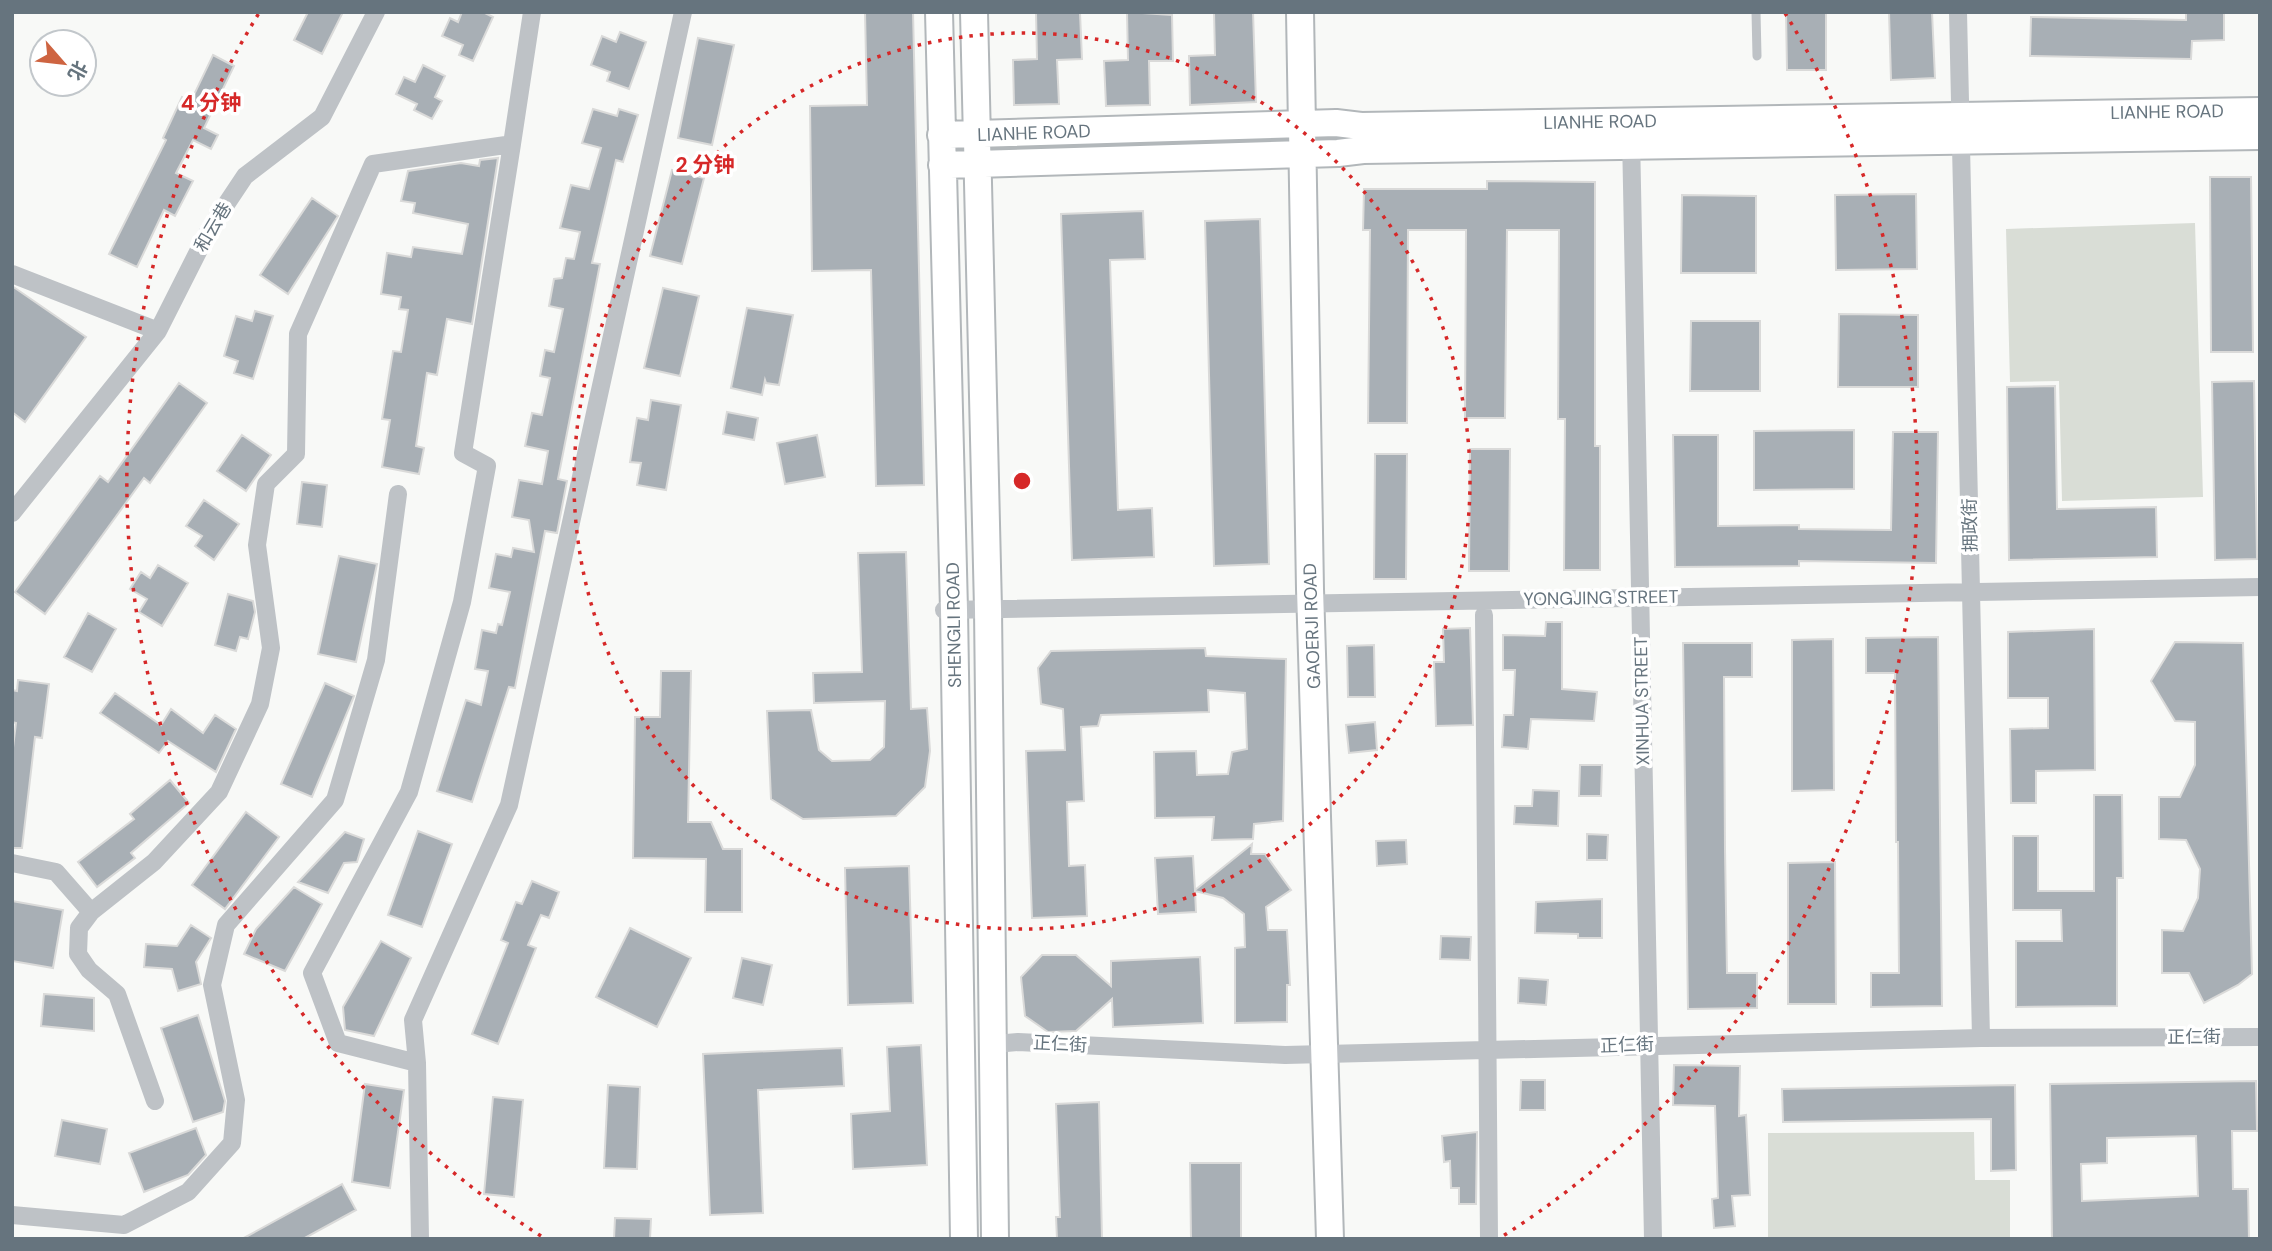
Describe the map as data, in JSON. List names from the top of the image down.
{
  "streets": {
    "main road": ["LIANHE ROAD", "SHENGLI ROAD", "GAOERJI ROAD"],
    "street": [
      "和云巷",
      "拥政街",
      "YONGJING STREET",
      "XINHUA STREET",
      "正仁街"
    ]
  },
  "crossings": [
    ["LIANHE ROAD", "拥政街"],
    ["LIANHE ROAD", "SHENGLI ROAD"],
    ["LIANHE ROAD", "GAOERJI ROAD"],
    ["LIANHE ROAD", "XINHUA STREET"],
    ["拥政街", "YONGJING STREET"],
    ["拥政街", "正仁街"],
    ["YONGJING STREET", "SHENGLI ROAD"],
    ["YONGJING STREET", "GAOERJI ROAD"],
    ["YONGJING STREET", "XINHUA STREET"],
    ["SHENGLI ROAD", "正仁街"],
    ["GAOERJI ROAD", "正仁街"],
    ["XINHUA STREET", "正仁街"]
  ],
  "north": "bottom right",
  "rings": ["4 分钟", "2 分钟"]
}
